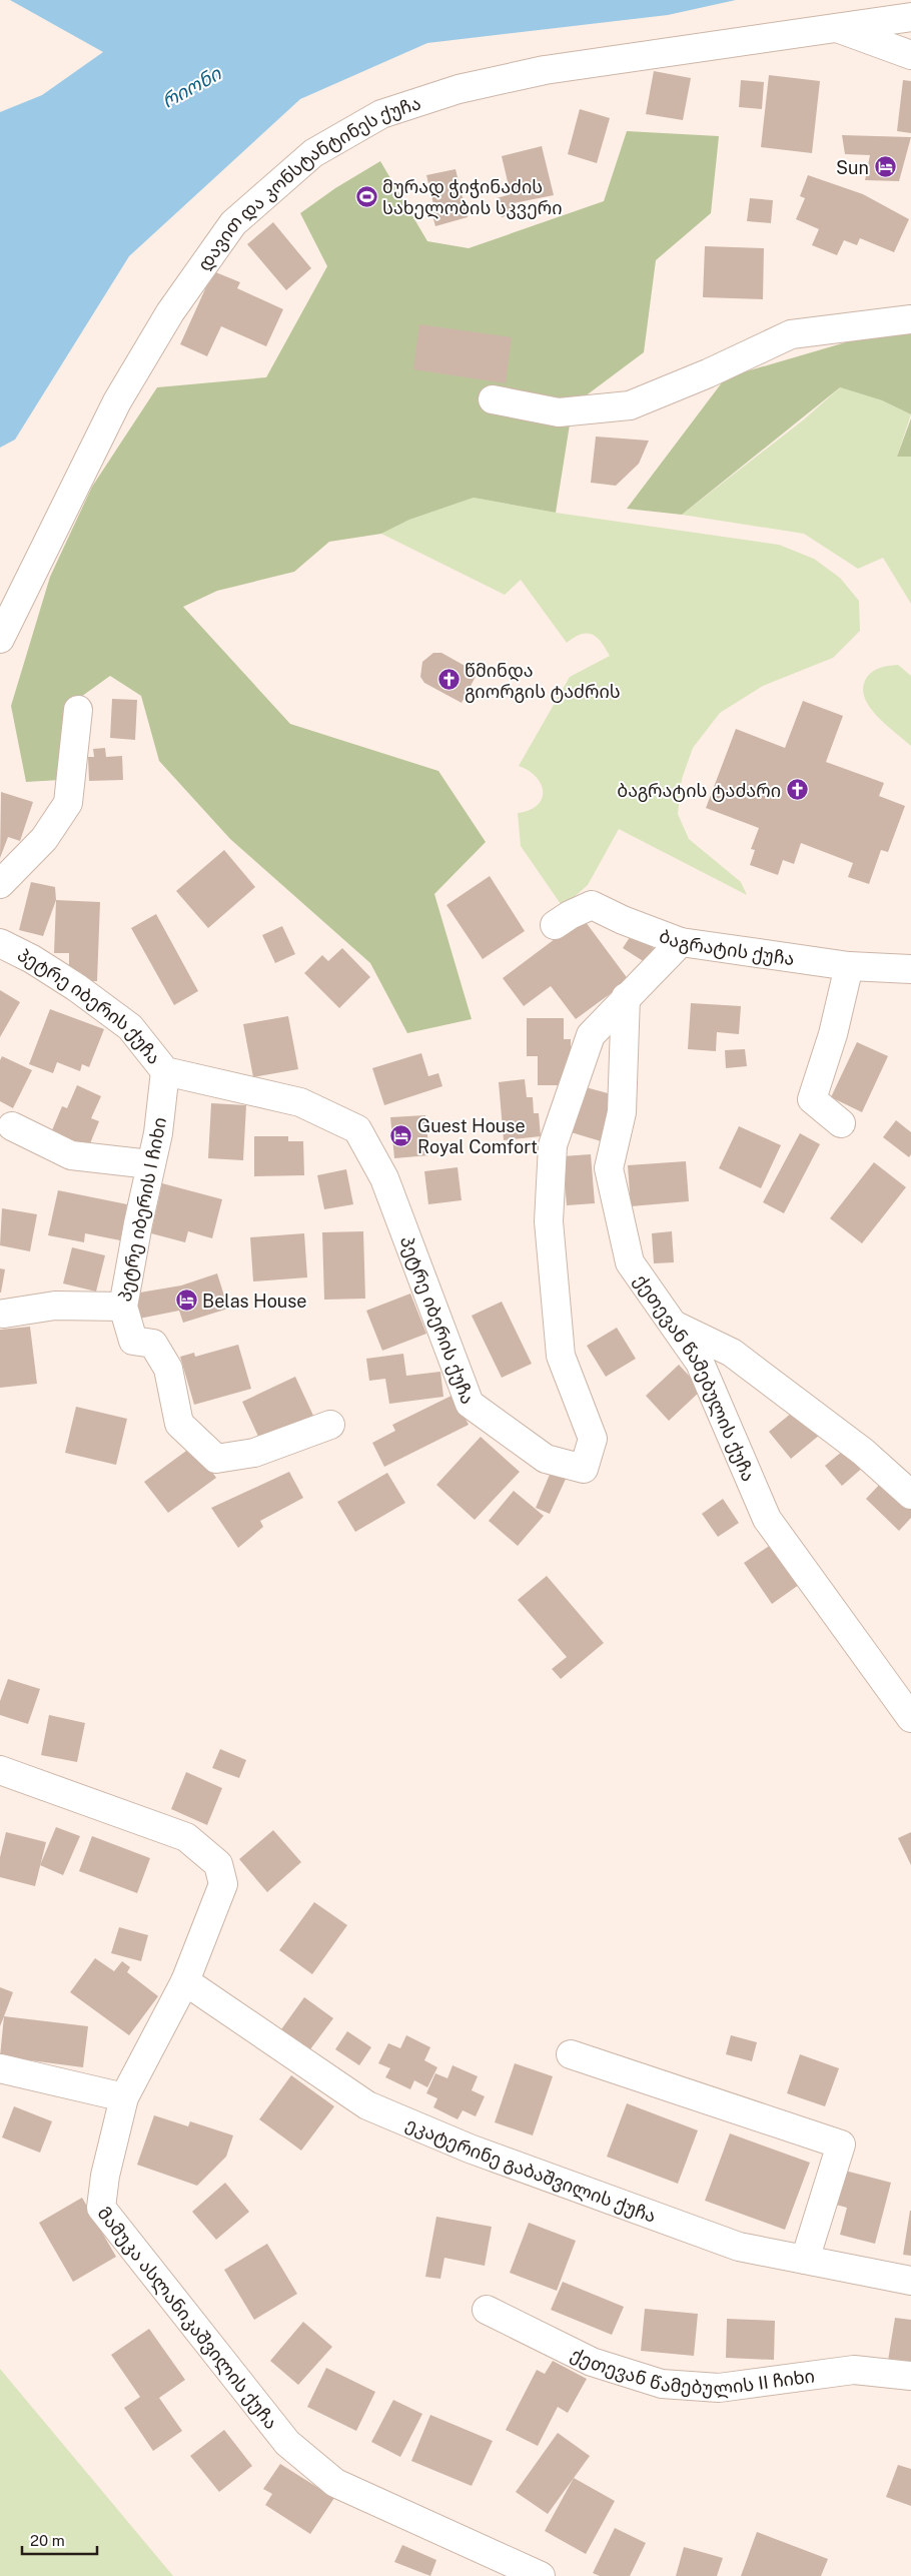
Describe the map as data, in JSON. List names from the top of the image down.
{
  "streets": {
    "street": [
      "დავით და კონსტანტინეს ქუჩა",
      "ბაგრატის ქუჩა",
      "პეტრე იბერის ქუჩა",
      "პეტრე იბერის I ჩიხი",
      "ქეთევან წამებულის ქუჩა",
      "ეკატერინე გაბაშვილის ქუჩა",
      "მამუკა ასლანიკაშვილის ქუჩა",
      "ქეთევან წამებულის II ჩიხი"
    ]
  },
  "crossings": [
    ["ბაგრატის ქუჩა", "პეტრე იბერის ქუჩა"],
    ["პეტრე იბერის ქუჩა", "პეტრე იბერის I ჩიხი"],
    ["პეტრე იბერის ქუჩა", "ქეთევან წამებულის ქუჩა"],
    ["ეკატერინე გაბაშვილის ქუჩა", "მამუკა ასლანიკაშვილის ქუჩა"]
  ],
  "water": ["რიონი"],
  "places": {
    "hotel": ["Sun", "Guest House Royal Comfort", "Belas House"],
    "sports": ["მურად ჭიჭინაძის სახელობის სკვერი"],
    "church": ["წმინდა გიორგის ტაძრის", "ბაგრატის ტაძარი"]
  },
  "scale_bar": "20 m"
}
